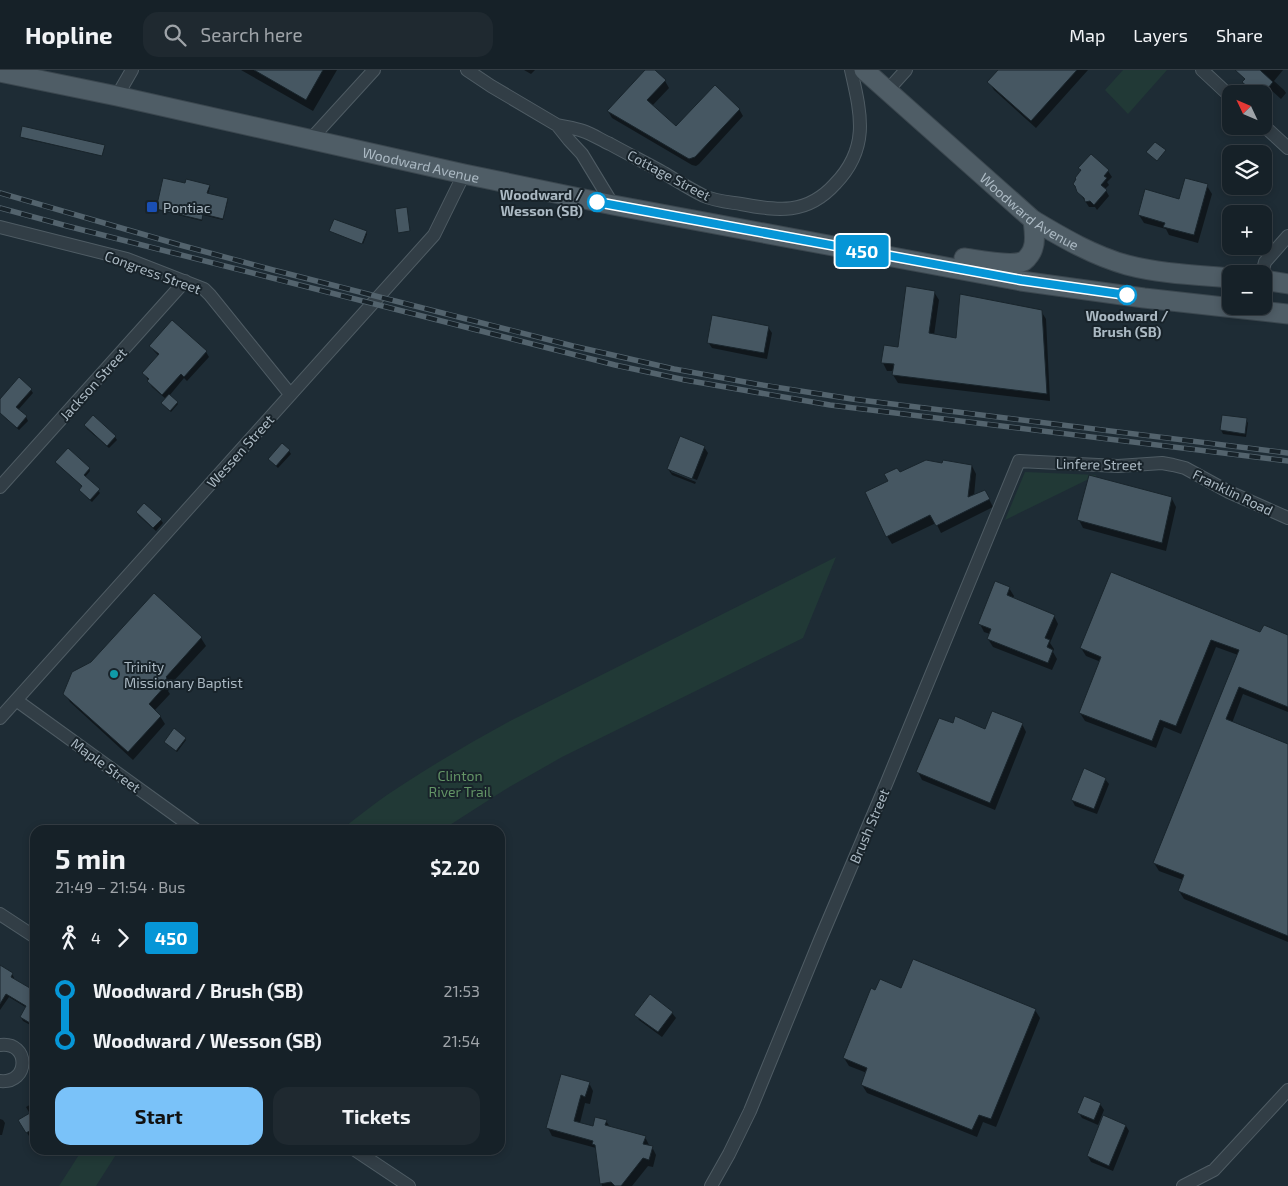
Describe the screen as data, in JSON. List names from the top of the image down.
{
  "streets": {
    "main road": ["Woodward Avenue"],
    "street": [
      "Cottage Street",
      "Congress Street",
      "Jackson Street",
      "Wessen Street",
      "Linfere Street",
      "Franklin Road",
      "Maple Street",
      "Brush Street"
    ]
  },
  "crossings": [
    ["Woodward Avenue", "Wessen Street"],
    ["Congress Street", "Jackson Street"],
    ["Congress Street", "Wessen Street"],
    ["Wessen Street", "Maple Street"],
    ["Linfere Street", "Franklin Road"],
    ["Linfere Street", "Brush Street"]
  ],
  "parks": ["Clinton River Trail"],
  "places": {
    "other": ["Woodward / Wesson (SB)", "Woodward / Brush (SB)", "Trinity Missionary Baptist"],
    "transit": ["Pontiac"]
  },
  "lines": ["bus line 450"],
  "north": "top left",
  "page": {
    "header": "Hopline",
    "search": "Search here",
    "nav": ["Map", "Layers", "Share"],
    "on_map": "450",
    "map_buttons": ["+", "−"],
    "heading": ["5 min", "21:49 – 21:54 · Bus", "$2.20"],
    "legs": ["4", "450"],
    "list": [
      {
        "name": "Woodward / Brush (SB)",
        "value": "21:53"
      },
      {
        "name": "Woodward / Wesson (SB)",
        "value": "21:54"
      }
    ],
    "buttons": ["Start", "Tickets"]
  }
}
